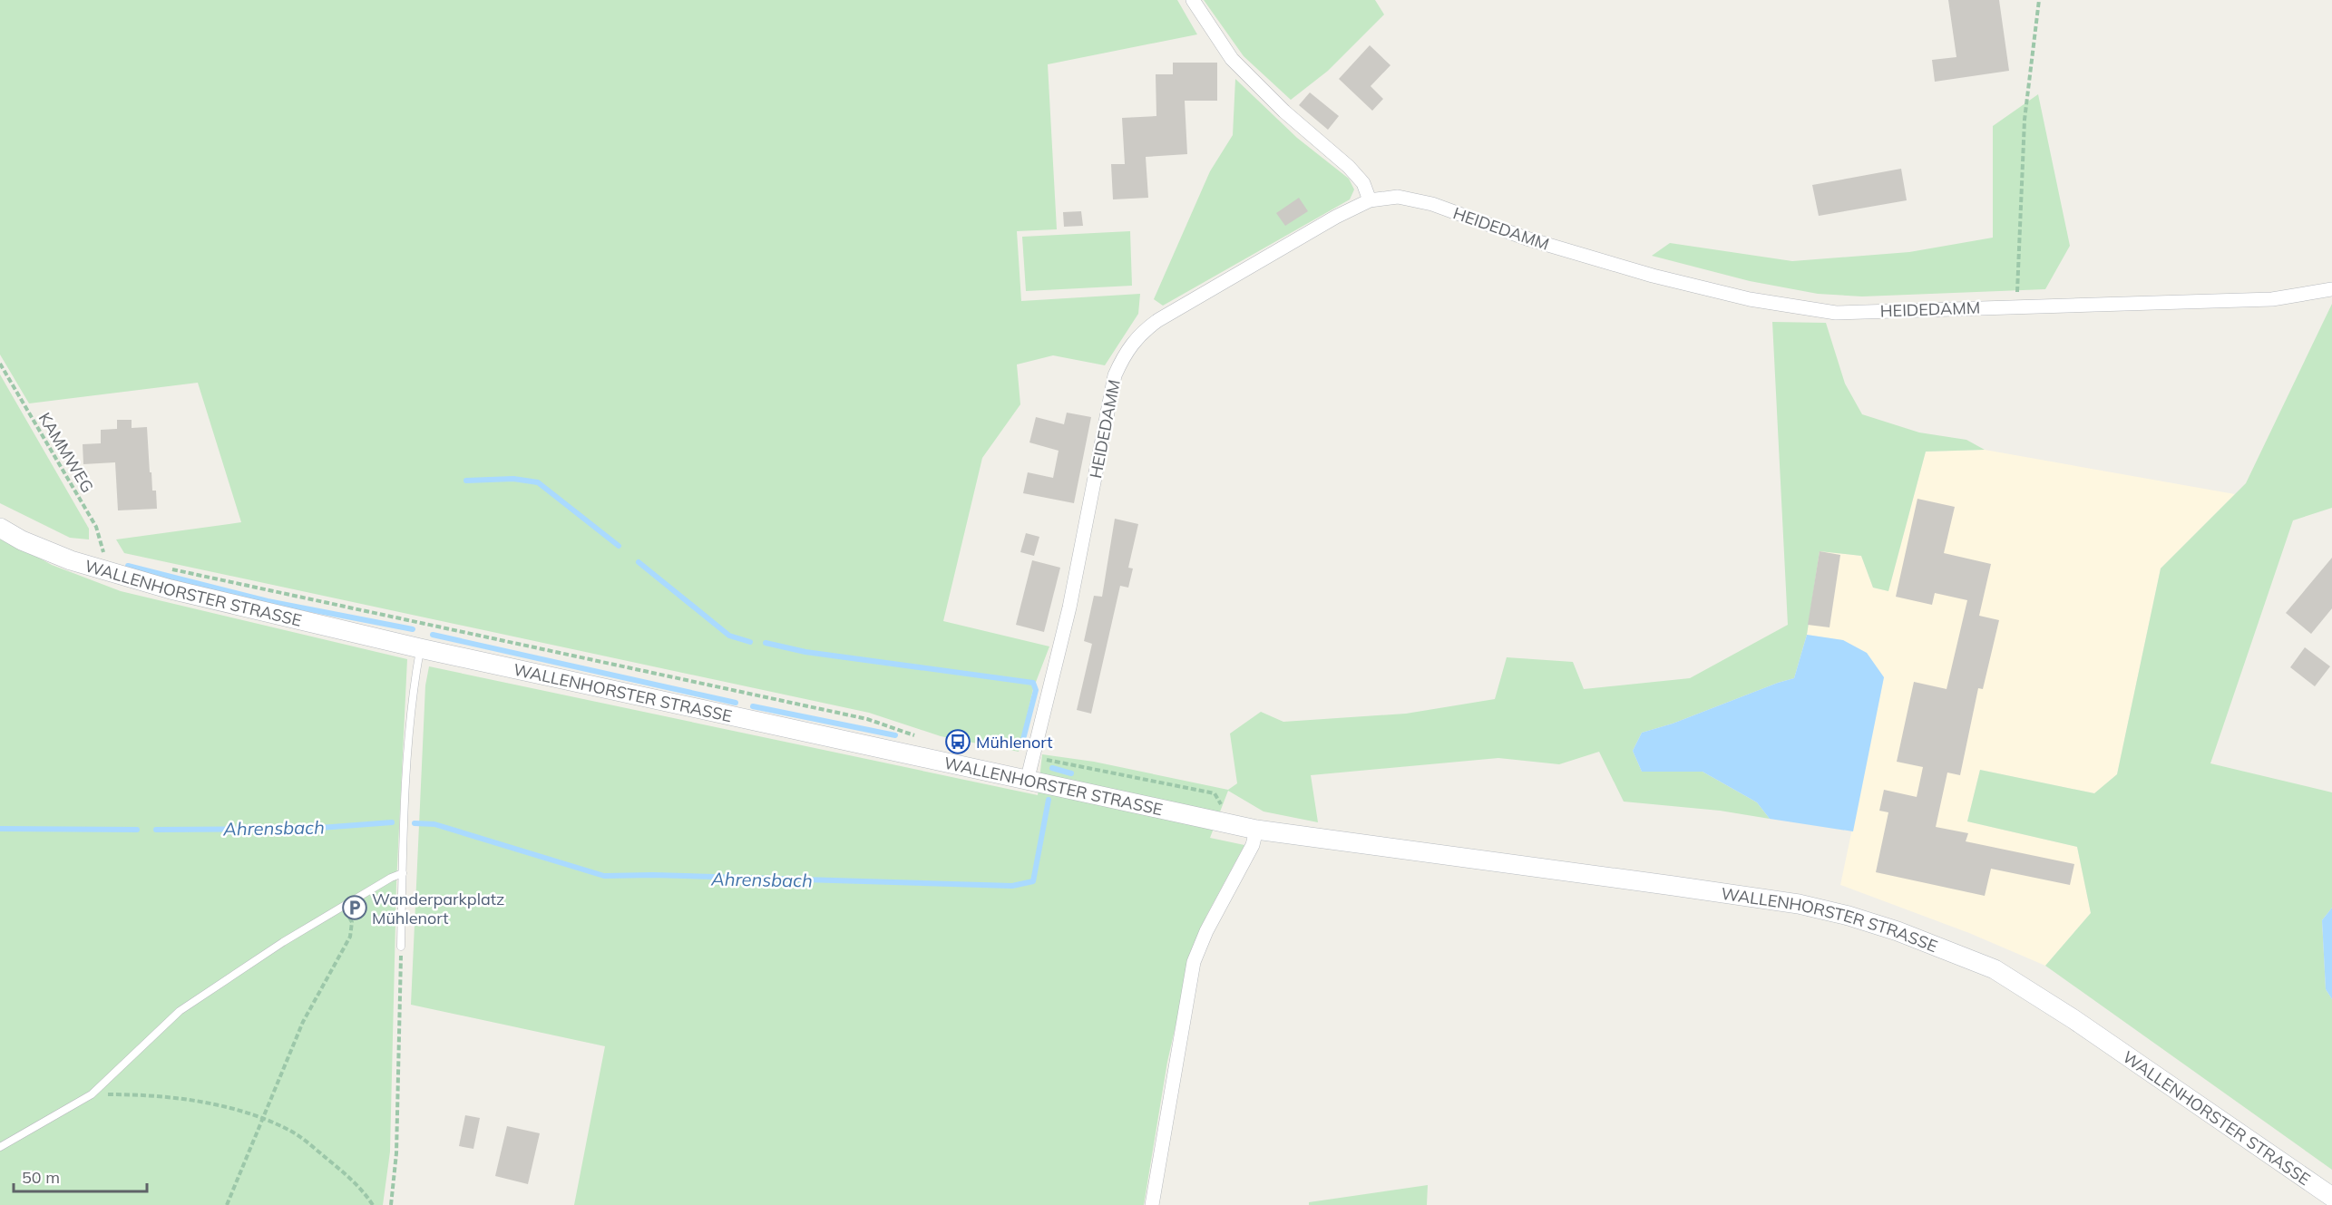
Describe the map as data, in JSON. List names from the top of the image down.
{
  "streets": {
    "main road": ["WALLENHORSTER STRASSE"],
    "street": ["HEIDEDAMM"],
    "path": ["KAMMWEG"]
  },
  "crossings": [
    ["HEIDEDAMM", "WALLENHORSTER STRASSE"]
  ],
  "water": ["Ahrensbach"],
  "places": {
    "bus stop": ["Mühlenort"],
    "parking": ["Wanderparkplatz Mühlenort"]
  },
  "scale_bar": "50 m"
}
